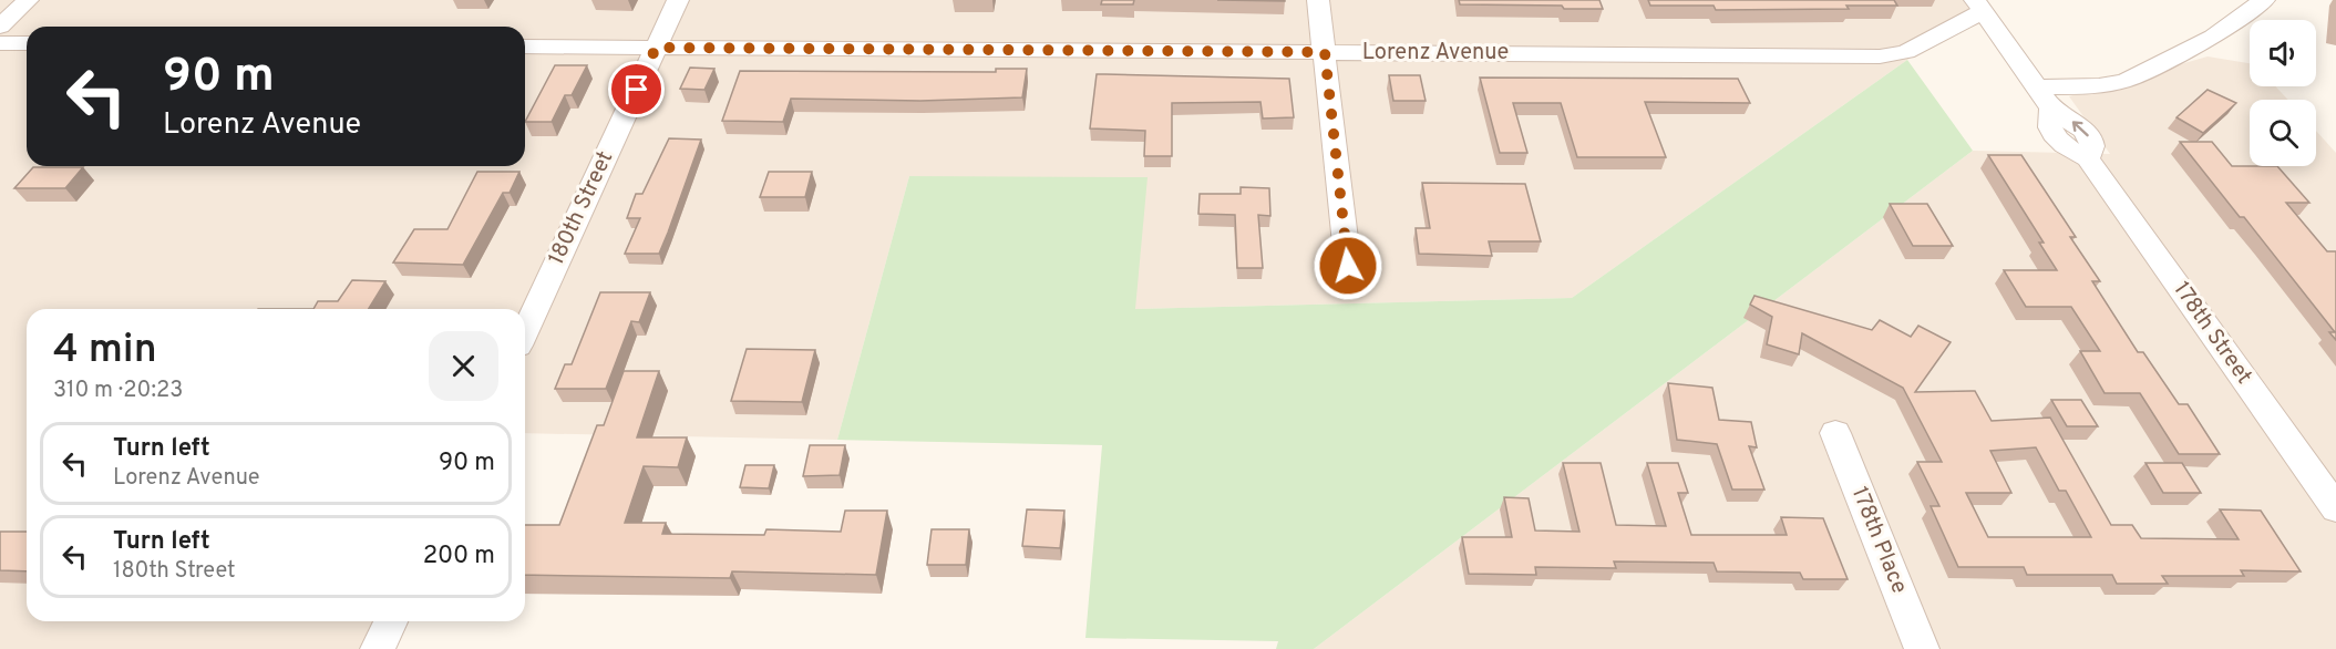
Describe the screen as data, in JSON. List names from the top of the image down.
{
  "streets": {
    "street": [
      "Lorenz Avenue",
      "180th Street",
      "178th Street",
      "178th Place"
    ]
  },
  "crossings": [
    ["Lorenz Avenue", "180th Street"],
    ["Lorenz Avenue", "178th Street"]
  ],
  "page": {
    "turn": ["90 m", "Lorenz Avenue"],
    "heading": ["4 min", "310 m · 20:23"],
    "list": [
      {
        "name": "Turn left",
        "note": "Lorenz Avenue",
        "value": "90 m"
      },
      {
        "name": "Turn left",
        "note": "180th Street",
        "value": "200 m"
      }
    ]
  }
}
